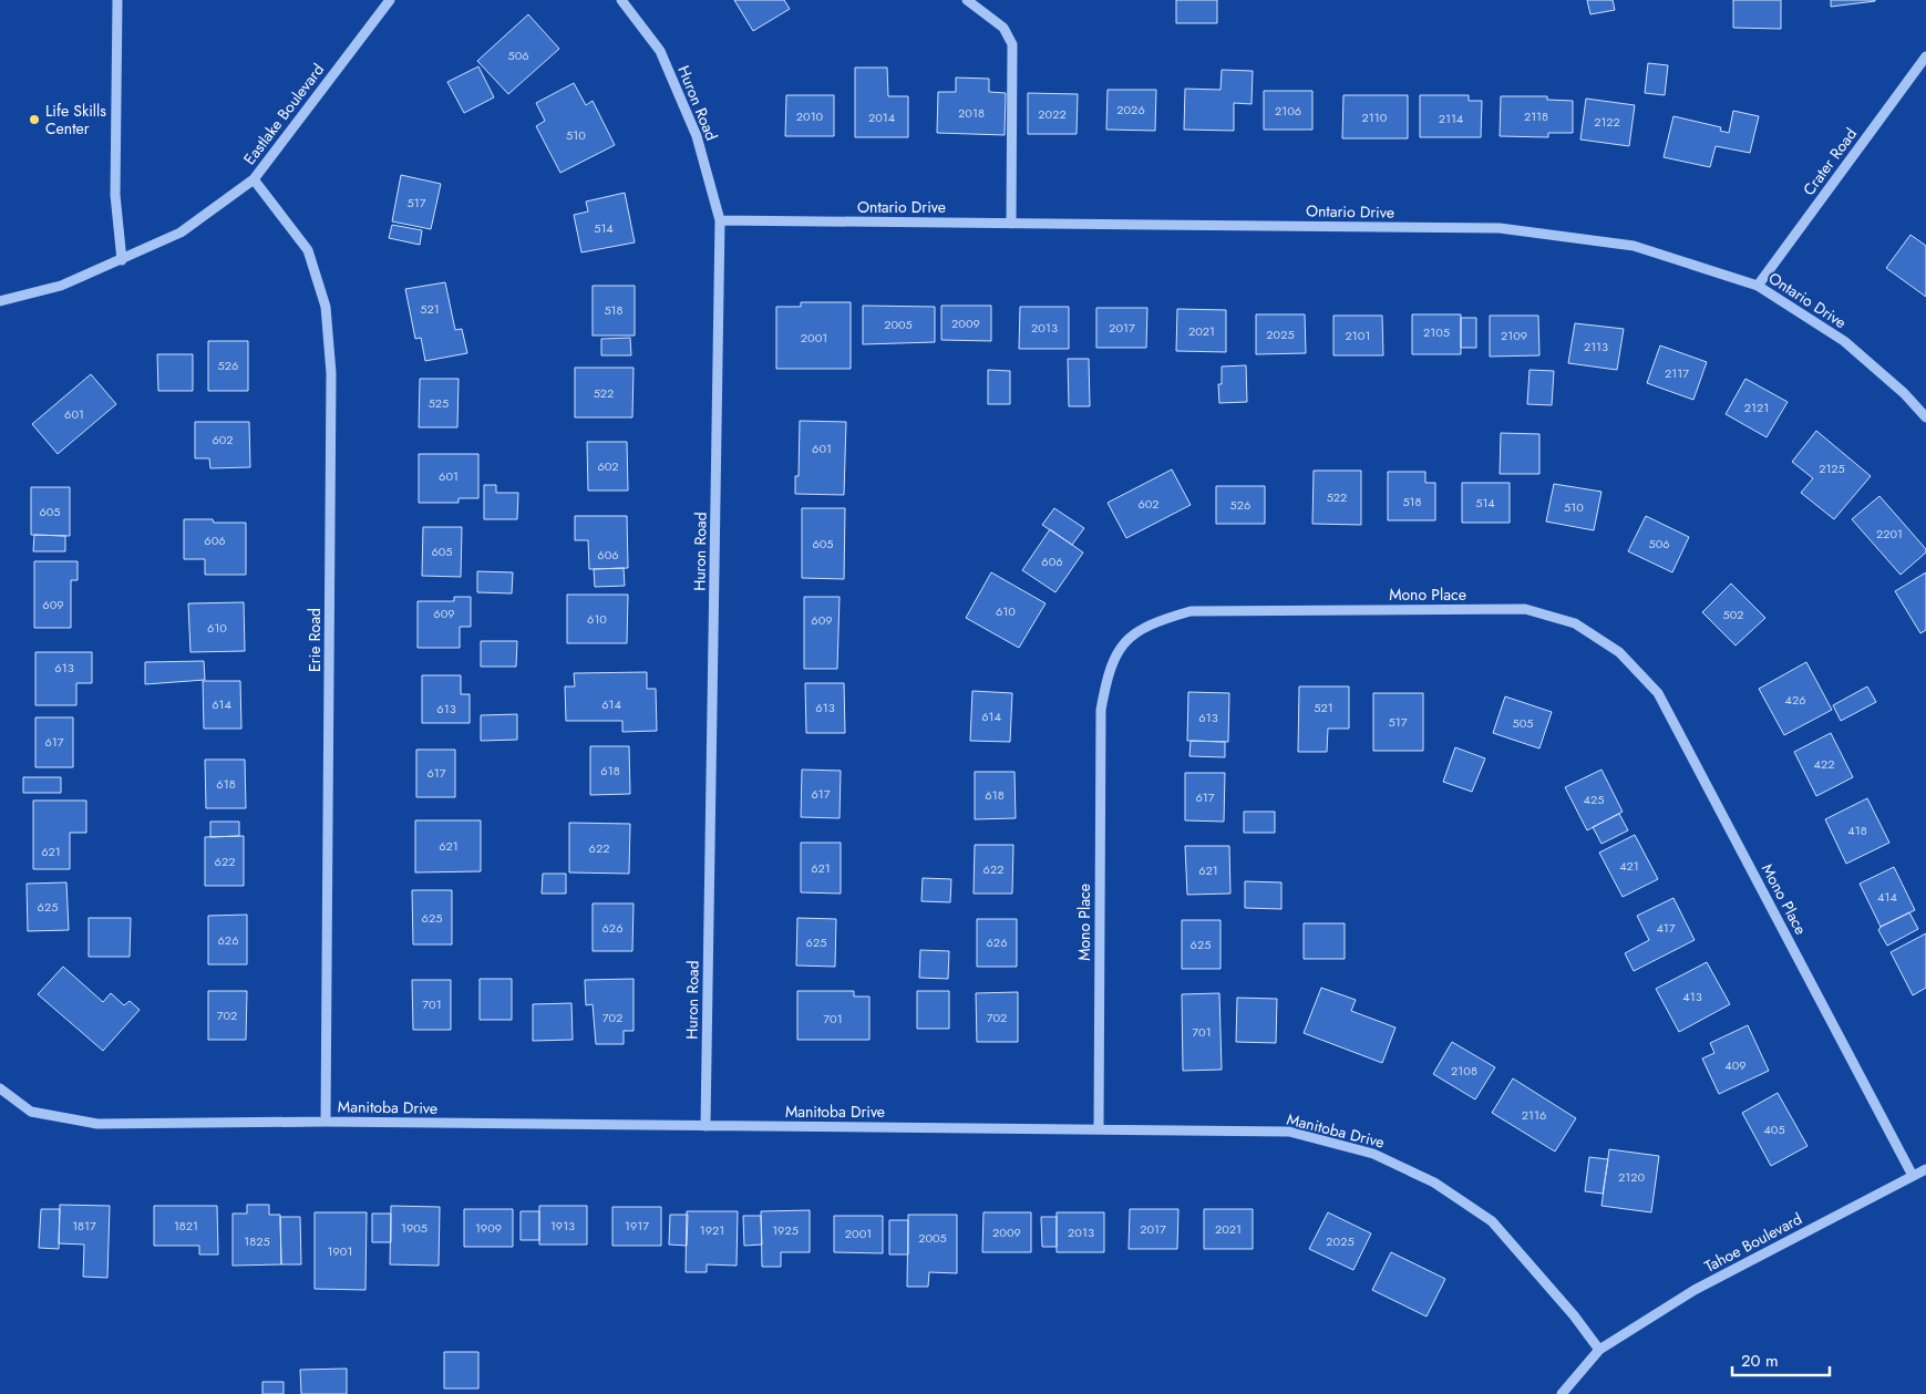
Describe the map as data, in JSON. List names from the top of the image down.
{
  "streets": {
    "street": [
      "Huron Road",
      "Eastlake Boulevard",
      "Crater Road",
      "Ontario Drive",
      "Mono Place",
      "Erie Road",
      "Manitoba Drive",
      "Tahoe Boulevard"
    ]
  },
  "crossings": [
    ["Huron Road", "Ontario Drive"],
    ["Huron Road", "Manitoba Drive"],
    ["Eastlake Boulevard", "Erie Road"],
    ["Crater Road", "Ontario Drive"],
    ["Mono Place", "Manitoba Drive"],
    ["Mono Place", "Tahoe Boulevard"],
    ["Erie Road", "Manitoba Drive"],
    ["Manitoba Drive", "Tahoe Boulevard"]
  ],
  "places": ["Life Skills Center"],
  "house_numbers": [
    "506",
    "2026",
    "2106",
    "2018",
    "2022",
    "2010",
    "2118",
    "2014",
    "2110",
    "2114",
    "2122",
    "510",
    "517",
    "514",
    "521",
    "518",
    "2009",
    "2005",
    "2013",
    "2017",
    "2021",
    "2105",
    "2025",
    "2101",
    "2109",
    "2001",
    "2113",
    "526",
    "2117",
    "522",
    "525",
    "2121",
    "601",
    "602",
    "601",
    "602",
    "2125",
    "601",
    "522",
    "518",
    "514",
    "602",
    "526",
    "510",
    "605",
    "2201",
    "606",
    "605",
    "506",
    "605",
    "606",
    "606",
    "609",
    "610",
    "609",
    "502",
    "610",
    "609",
    "610",
    "613",
    "426",
    "614",
    "614",
    "613",
    "521",
    "613",
    "614",
    "613",
    "517",
    "505",
    "617",
    "422",
    "618",
    "617",
    "618",
    "617",
    "618",
    "617",
    "425",
    "418",
    "621",
    "622",
    "621",
    "622",
    "421",
    "621",
    "622",
    "621",
    "414",
    "625",
    "625",
    "626",
    "417",
    "626",
    "625",
    "626",
    "625",
    "413",
    "701",
    "702",
    "702",
    "702",
    "701",
    "701",
    "409",
    "2108",
    "2116",
    "405",
    "2120",
    "1817",
    "1821",
    "1913",
    "1917",
    "1905",
    "1909",
    "2017",
    "2021",
    "1921",
    "1925",
    "2009",
    "2013",
    "2001",
    "2005",
    "1825",
    "2025",
    "1901"
  ],
  "scale_bar": "20 m"
}
